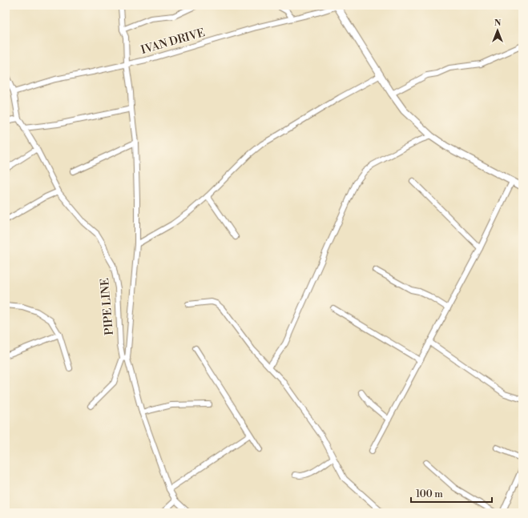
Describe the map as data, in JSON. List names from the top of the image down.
{
  "streets": {
    "street": ["IVAN DRIVE", "PIPE LINE"]
  },
  "crossings": [
    ["IVAN DRIVE", "PIPE LINE"]
  ],
  "scale_bar": "100 m",
  "north": "top"
}
